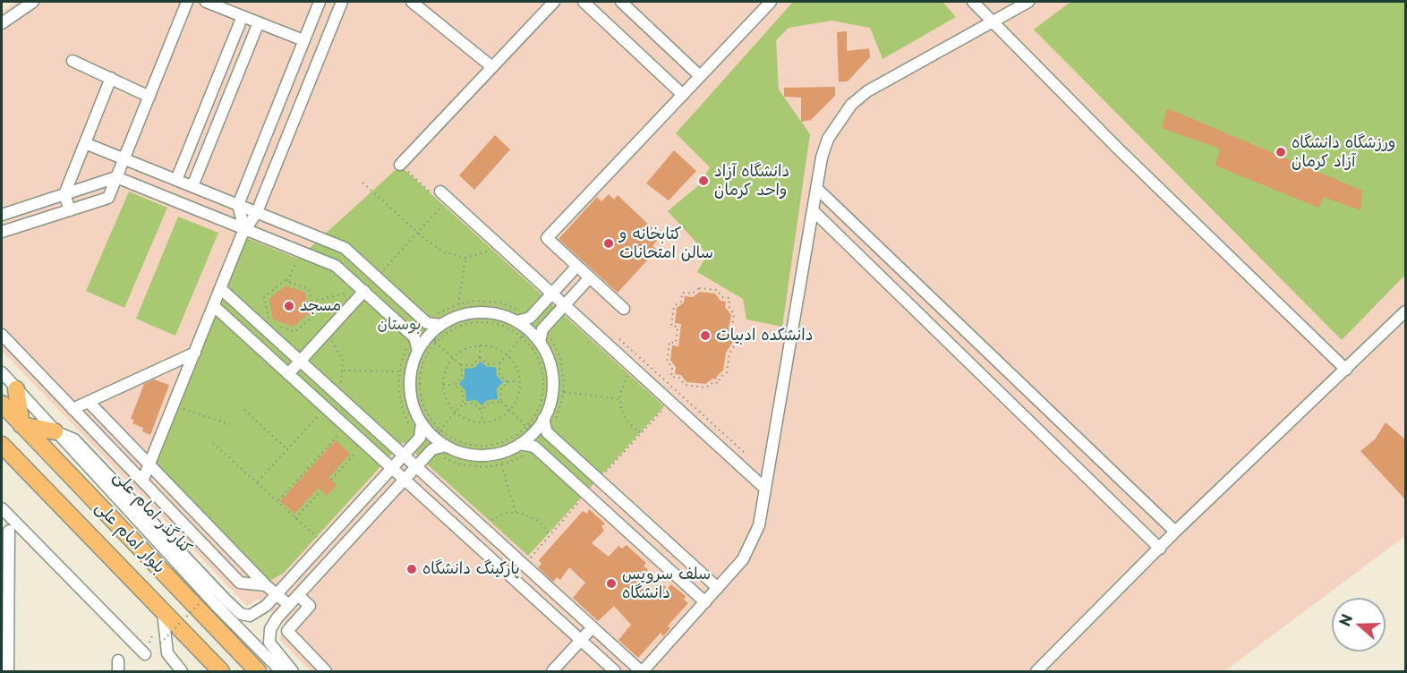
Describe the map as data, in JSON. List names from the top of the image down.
{
  "streets": {
    "highway": ["بلوار امام علی"],
    "street": ["کنارگذر امام علی"]
  },
  "parks": ["بوستان"],
  "places": [
    "ورزشگاه دانشگاه آزاد کرمان",
    "دانشگاه آزاد واحد کرمان",
    "کتابخانه و سالن امتحانات",
    "مسجد",
    "دانشکده ادبیات",
    "پارکینگ دانشگاه",
    "سلف سرویس دانشگاه"
  ],
  "north": "left"
}
